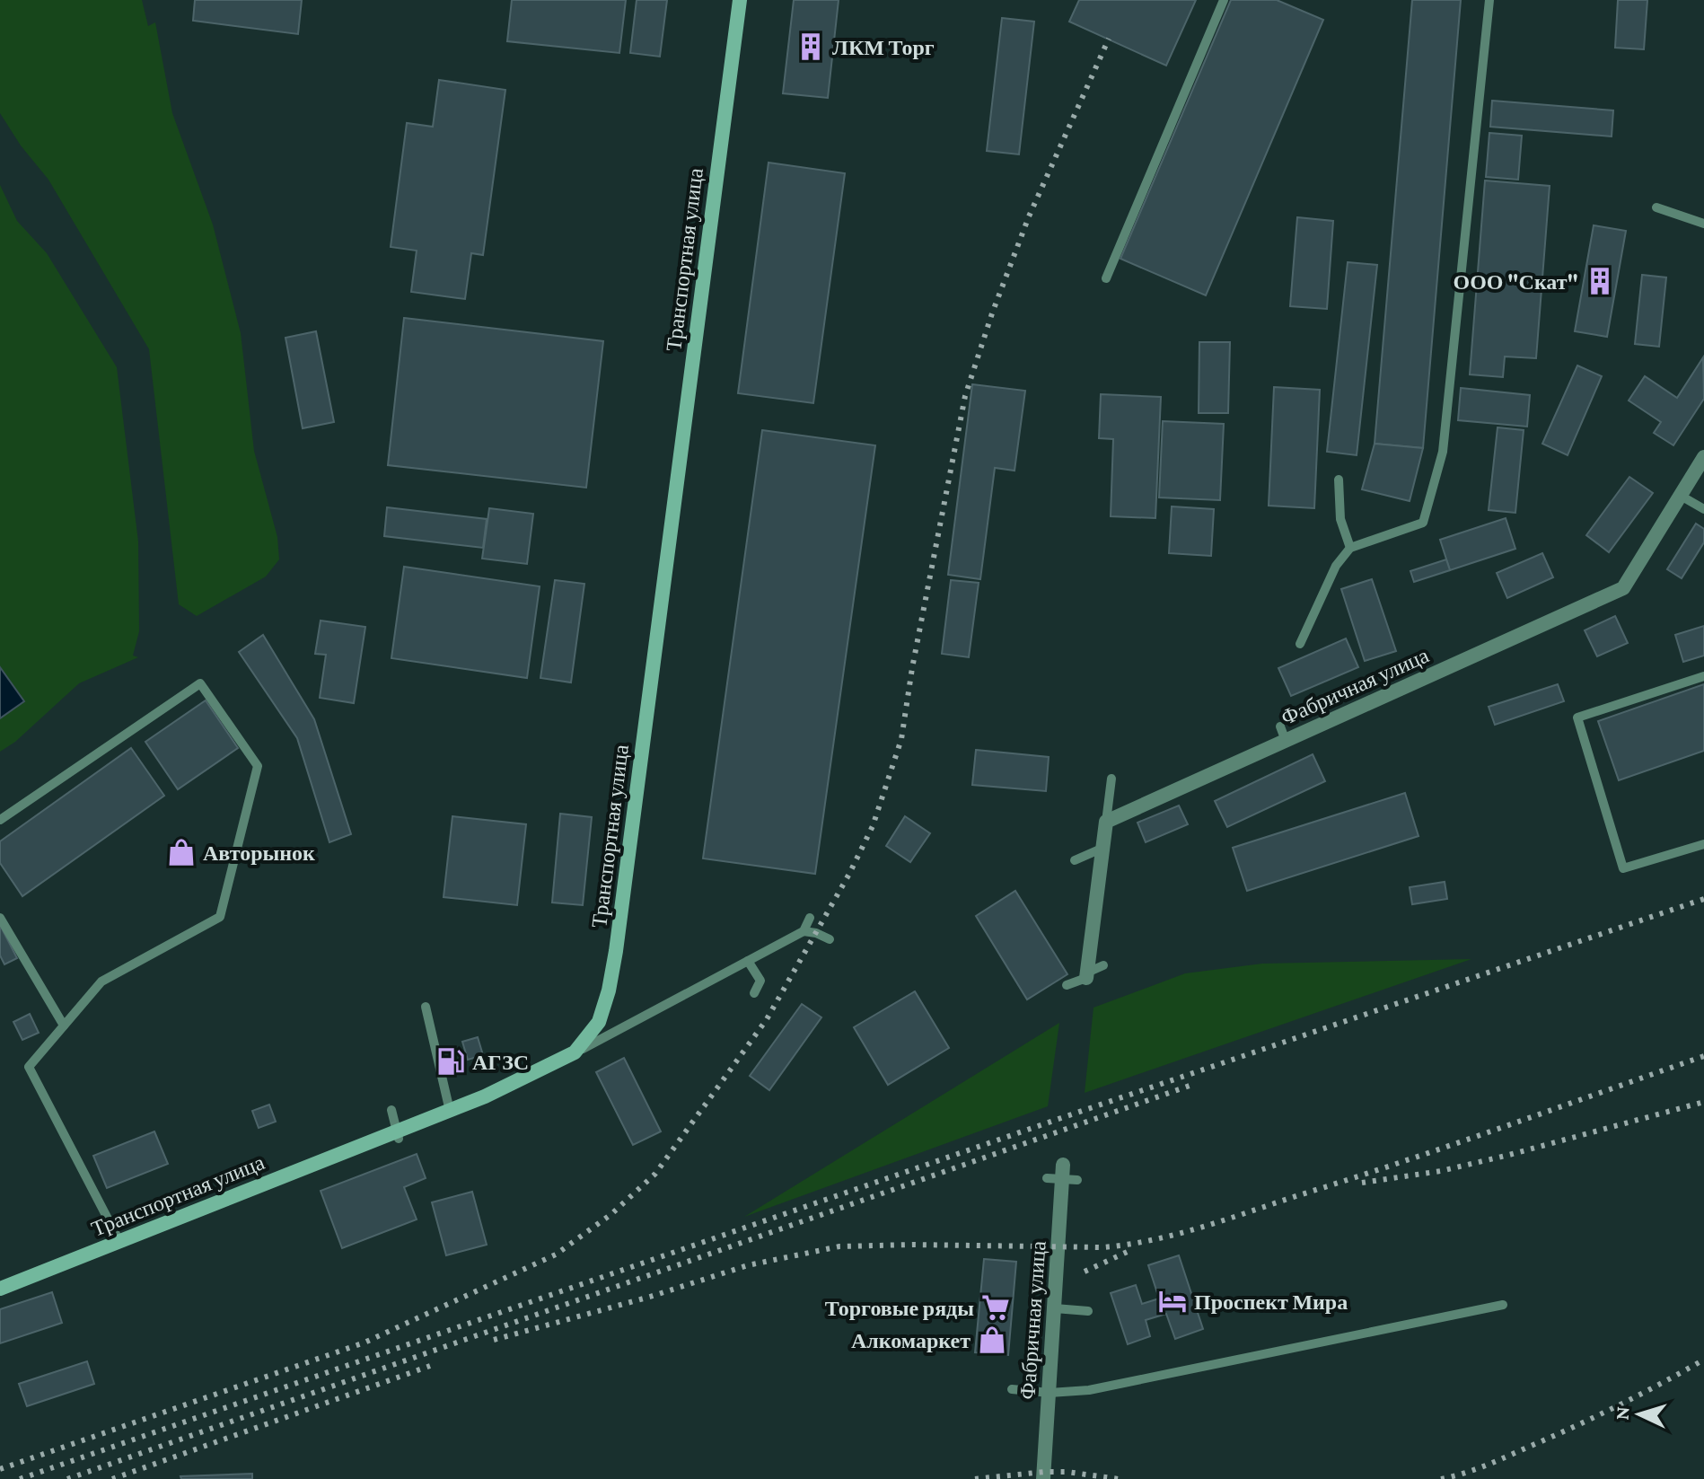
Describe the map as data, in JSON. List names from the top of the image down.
{
  "streets": {
    "street": ["Транспортная улица", "Фабричная улица"]
  },
  "places": {
    "building": ["ЛКМ Торг", "ООО \"Скат\""],
    "shop": ["Авторынок", "Алкомаркет"],
    "fuel station": ["АГЗС"],
    "hotel": ["Проспект Мира"],
    "supermarket": ["Торговые ряды"]
  },
  "north": "left"
}
